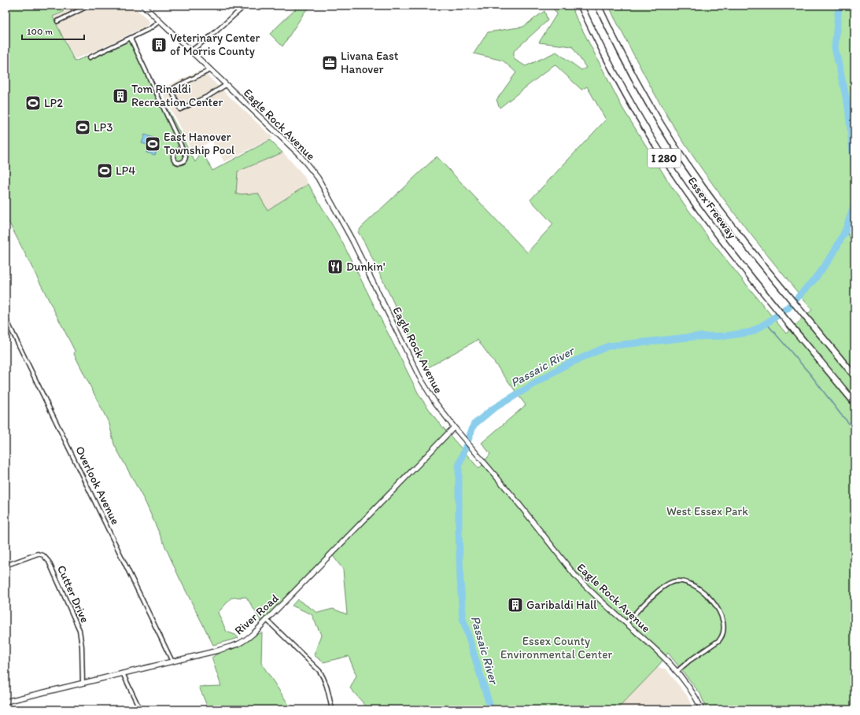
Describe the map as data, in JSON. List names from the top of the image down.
{
  "streets": {
    "highway": ["I 280", "Essex Freeway"],
    "main road": ["Eagle Rock Avenue", "River Road"],
    "street": ["Overlook Avenue", "Cutter Drive"]
  },
  "crossings": [
    ["Eagle Rock Avenue", "River Road"],
    ["Overlook Avenue", "River Road"],
    ["Cutter Drive", "River Road"]
  ],
  "water": ["Passaic River"],
  "parks": ["West Essex Park", "Essex County Environmental Center"],
  "places": {
    "building": ["Veterinary Center of Morris County", "Tom Rinaldi Recreation Center", "Garibaldi Hall"],
    "office": ["Livana East Hanover"],
    "sports": [
      "LP2",
      "LP3",
      "East Hanover Township Pool",
      "LP4"
    ],
    "restaurant": ["Dunkin'"]
  },
  "scale_bar": "100 m"
}
